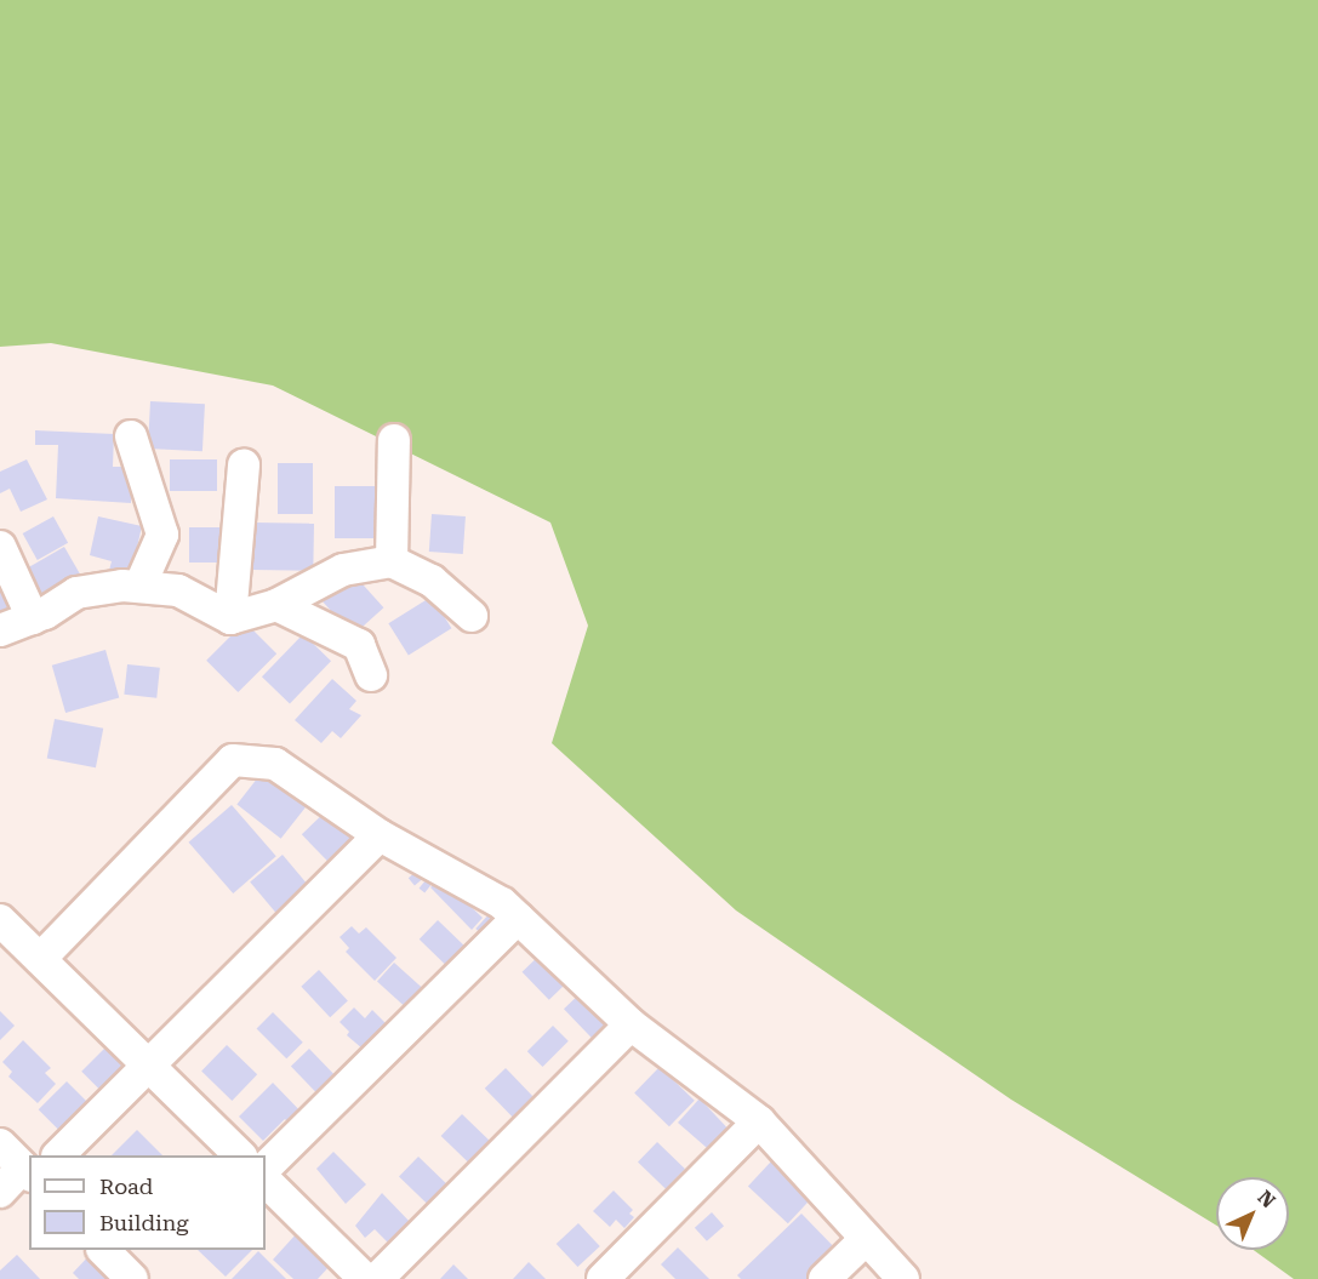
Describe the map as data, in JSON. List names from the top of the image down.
{
  "legend": ["Road", "Building"],
  "north": "top right"
}
